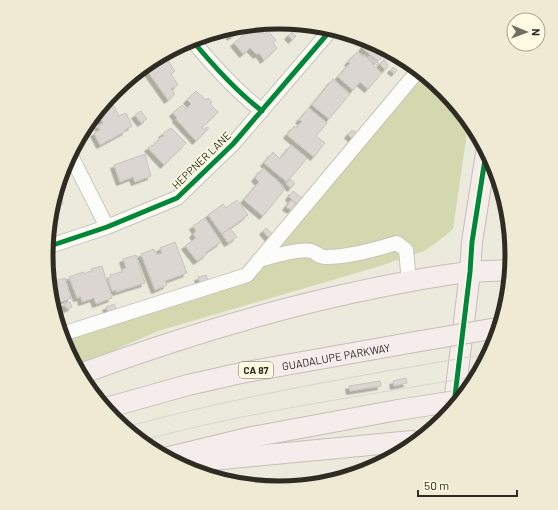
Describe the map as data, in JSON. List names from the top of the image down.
{
  "streets": {
    "highway": ["GUADALUPE PARKWAY", "CA 87"],
    "street": ["HEPPNER LANE"]
  },
  "scale_bar": "50 m",
  "north": "right"
}
